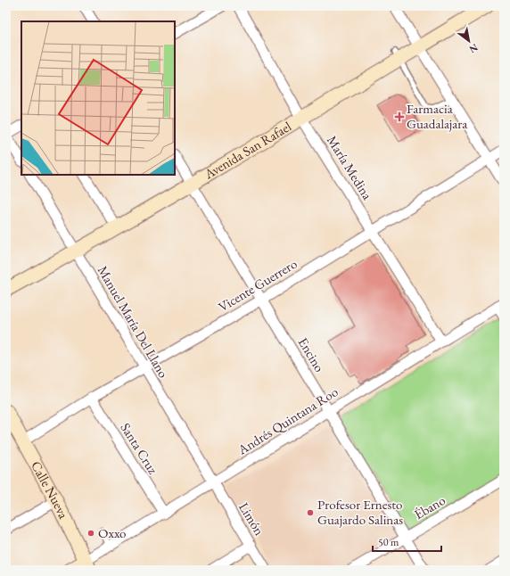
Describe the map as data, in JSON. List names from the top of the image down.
{
  "streets": {
    "street": [
      "Avenida San Rafael",
      "María Medina",
      "Vicente Guerrero",
      "Manuel María Del Llano",
      "Encino",
      "Andrés Quintana Roo",
      "Santa Cruz",
      "Calle Nueva",
      "Ébano",
      "Limón"
    ]
  },
  "crossings": [
    ["Avenida San Rafael", "María Medina"],
    ["Avenida San Rafael", "Manuel María Del Llano"],
    ["Avenida San Rafael", "Encino"],
    ["María Medina", "Vicente Guerrero"],
    ["María Medina", "Andrés Quintana Roo"],
    ["Vicente Guerrero", "Manuel María Del Llano"],
    ["Vicente Guerrero", "Encino"],
    ["Vicente Guerrero", "Santa Cruz"],
    ["Vicente Guerrero", "Calle Nueva"],
    ["Manuel María Del Llano", "Andrés Quintana Roo"],
    ["Manuel María Del Llano", "Limón"],
    ["Encino", "Andrés Quintana Roo"],
    ["Encino", "Ébano"],
    ["Andrés Quintana Roo", "Santa Cruz"],
    ["Andrés Quintana Roo", "Calle Nueva"],
    ["Andrés Quintana Roo", "Limón"]
  ],
  "places": {
    "health": ["Farmacia Guadalajara"],
    "other": ["Profesor Ernesto Guajardo Salinas", "Oxxo"]
  },
  "scale_bar": "50 m",
  "north": "bottom right"
}
